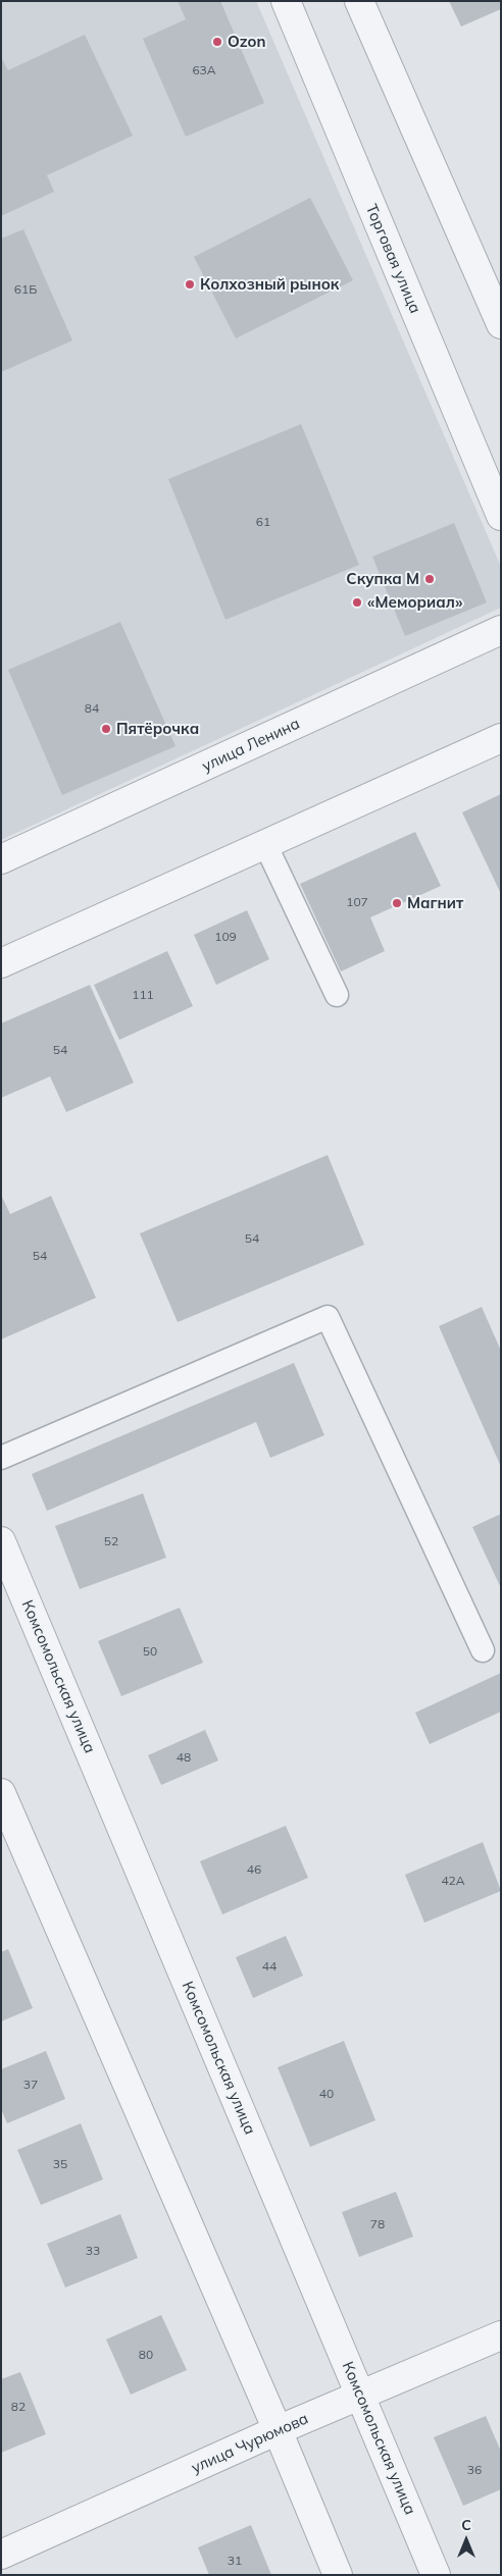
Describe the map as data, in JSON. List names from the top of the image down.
{
  "streets": {
    "street": [
      "Торговая улица",
      "улица Ленина",
      "Комсомольская улица",
      "улица Чурюмова"
    ]
  },
  "crossings": [
    ["Комсомольская улица", "улица Чурюмова"]
  ],
  "places": [
    "Ozon",
    "Колхозный рынок",
    "Скупка М",
    "«Мемориал»",
    "Пятёрочка",
    "Магнит"
  ],
  "house_numbers": [
    "63А",
    "61Б",
    "61",
    "84",
    "107",
    "109",
    "111",
    "54",
    "54",
    "54",
    "52",
    "50",
    "48",
    "46",
    "42А",
    "44",
    "37",
    "40",
    "35",
    "78",
    "33",
    "80",
    "82",
    "36",
    "31"
  ],
  "north": "top"
}
